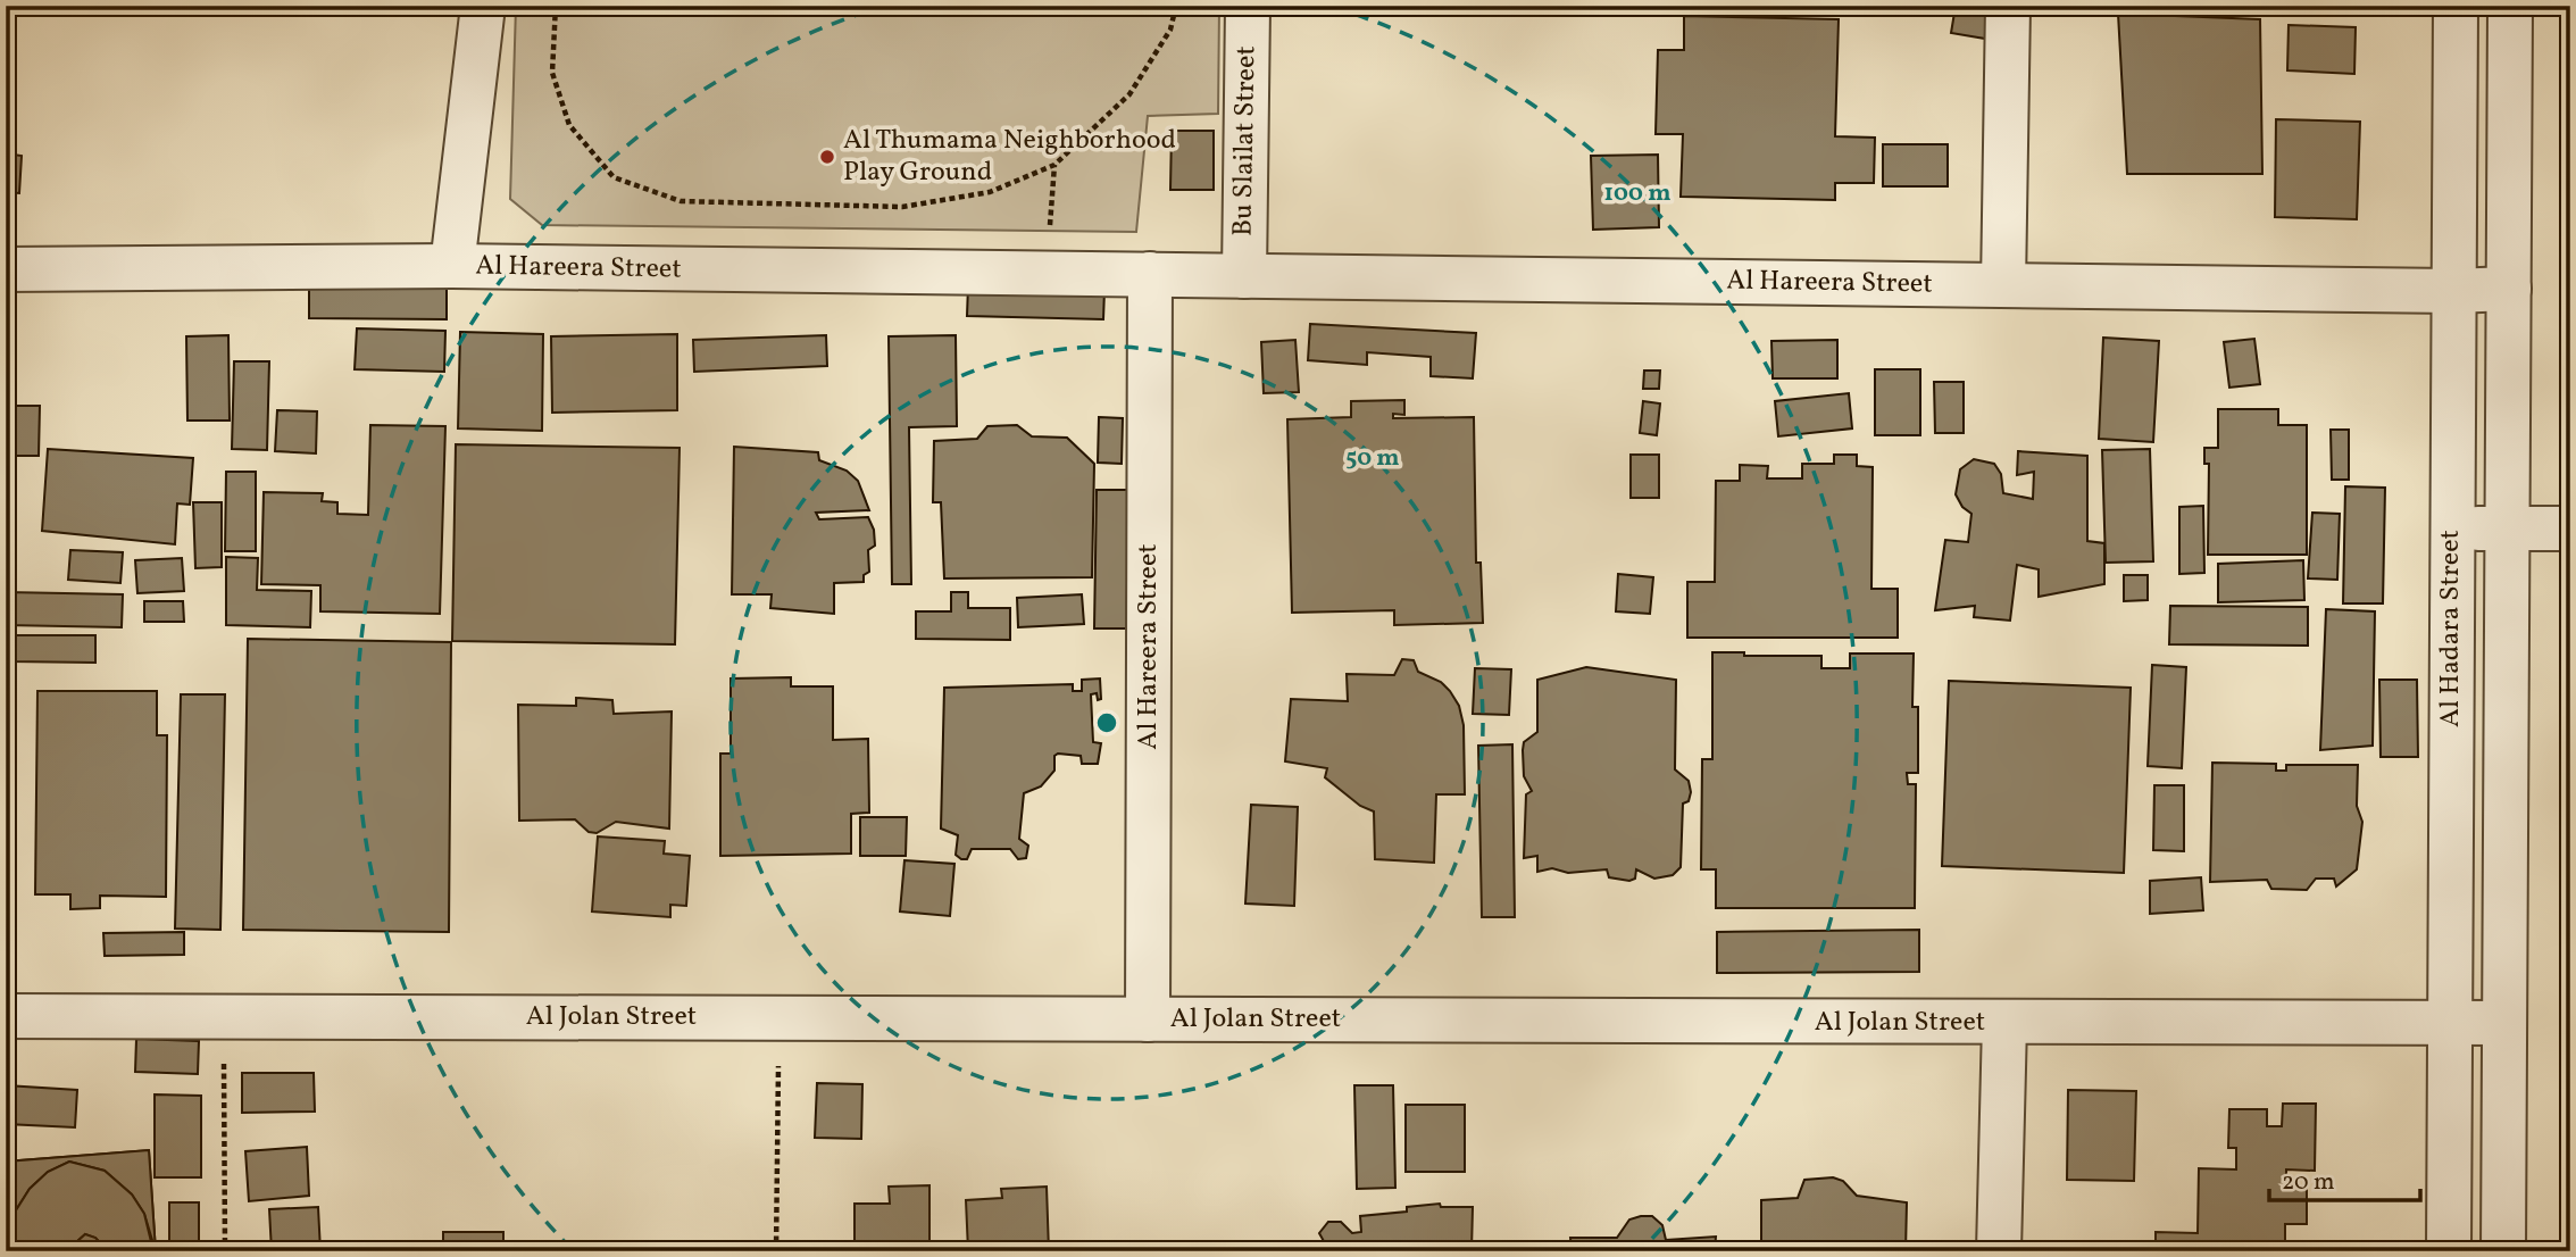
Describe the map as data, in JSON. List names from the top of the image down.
{
  "streets": {
    "street": [
      "Bu Slailat Street",
      "Al Hareera Street",
      "Al Hadara Street",
      "Al Jolan Street"
    ]
  },
  "crossings": [
    ["Bu Slailat Street", "Al Hareera Street"],
    ["Al Hareera Street", "Al Hadara Street"],
    ["Al Hareera Street", "Al Jolan Street"],
    ["Al Hadara Street", "Al Jolan Street"]
  ],
  "places": ["Al Thumama Neighborhood Play Ground"],
  "scale_bar": "20 m",
  "rings": ["100 m", "50 m"]
}
